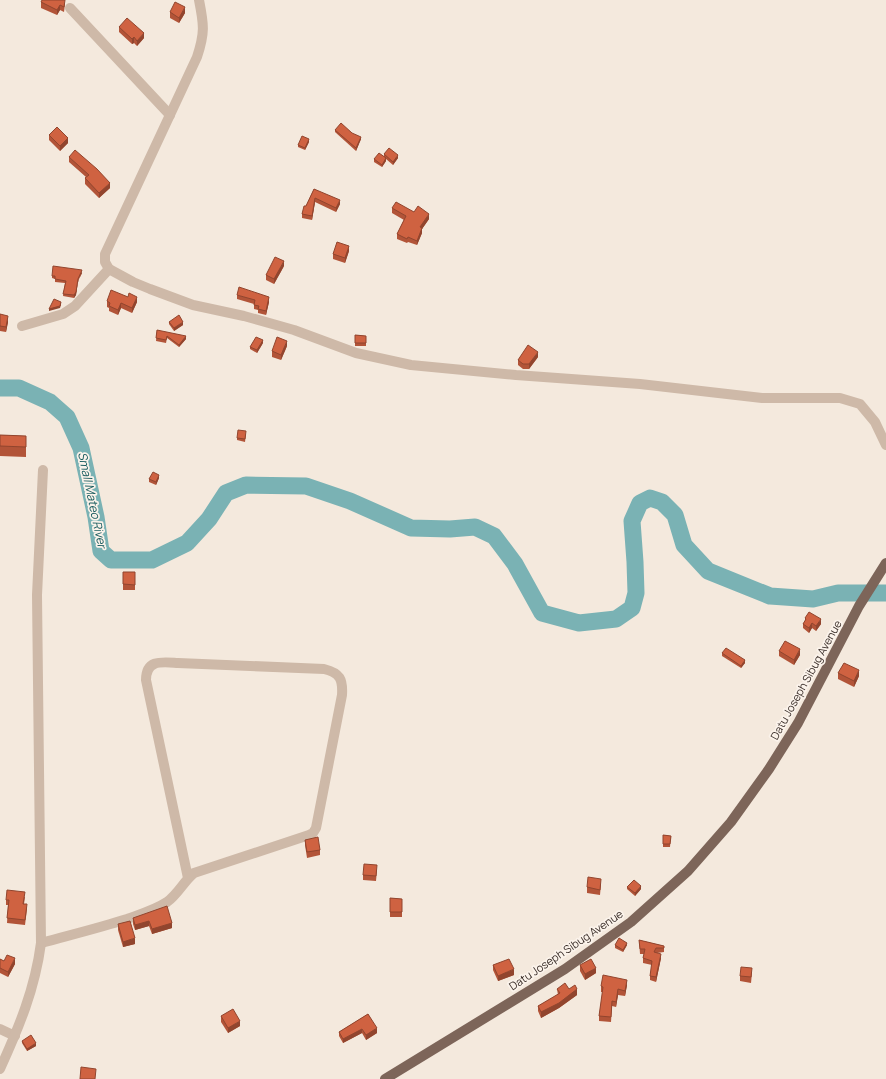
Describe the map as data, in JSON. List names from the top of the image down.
{
  "streets": {
    "main road": ["Datu Joseph Sibug Avenue"]
  },
  "water": ["Small Mateo River"]
}
